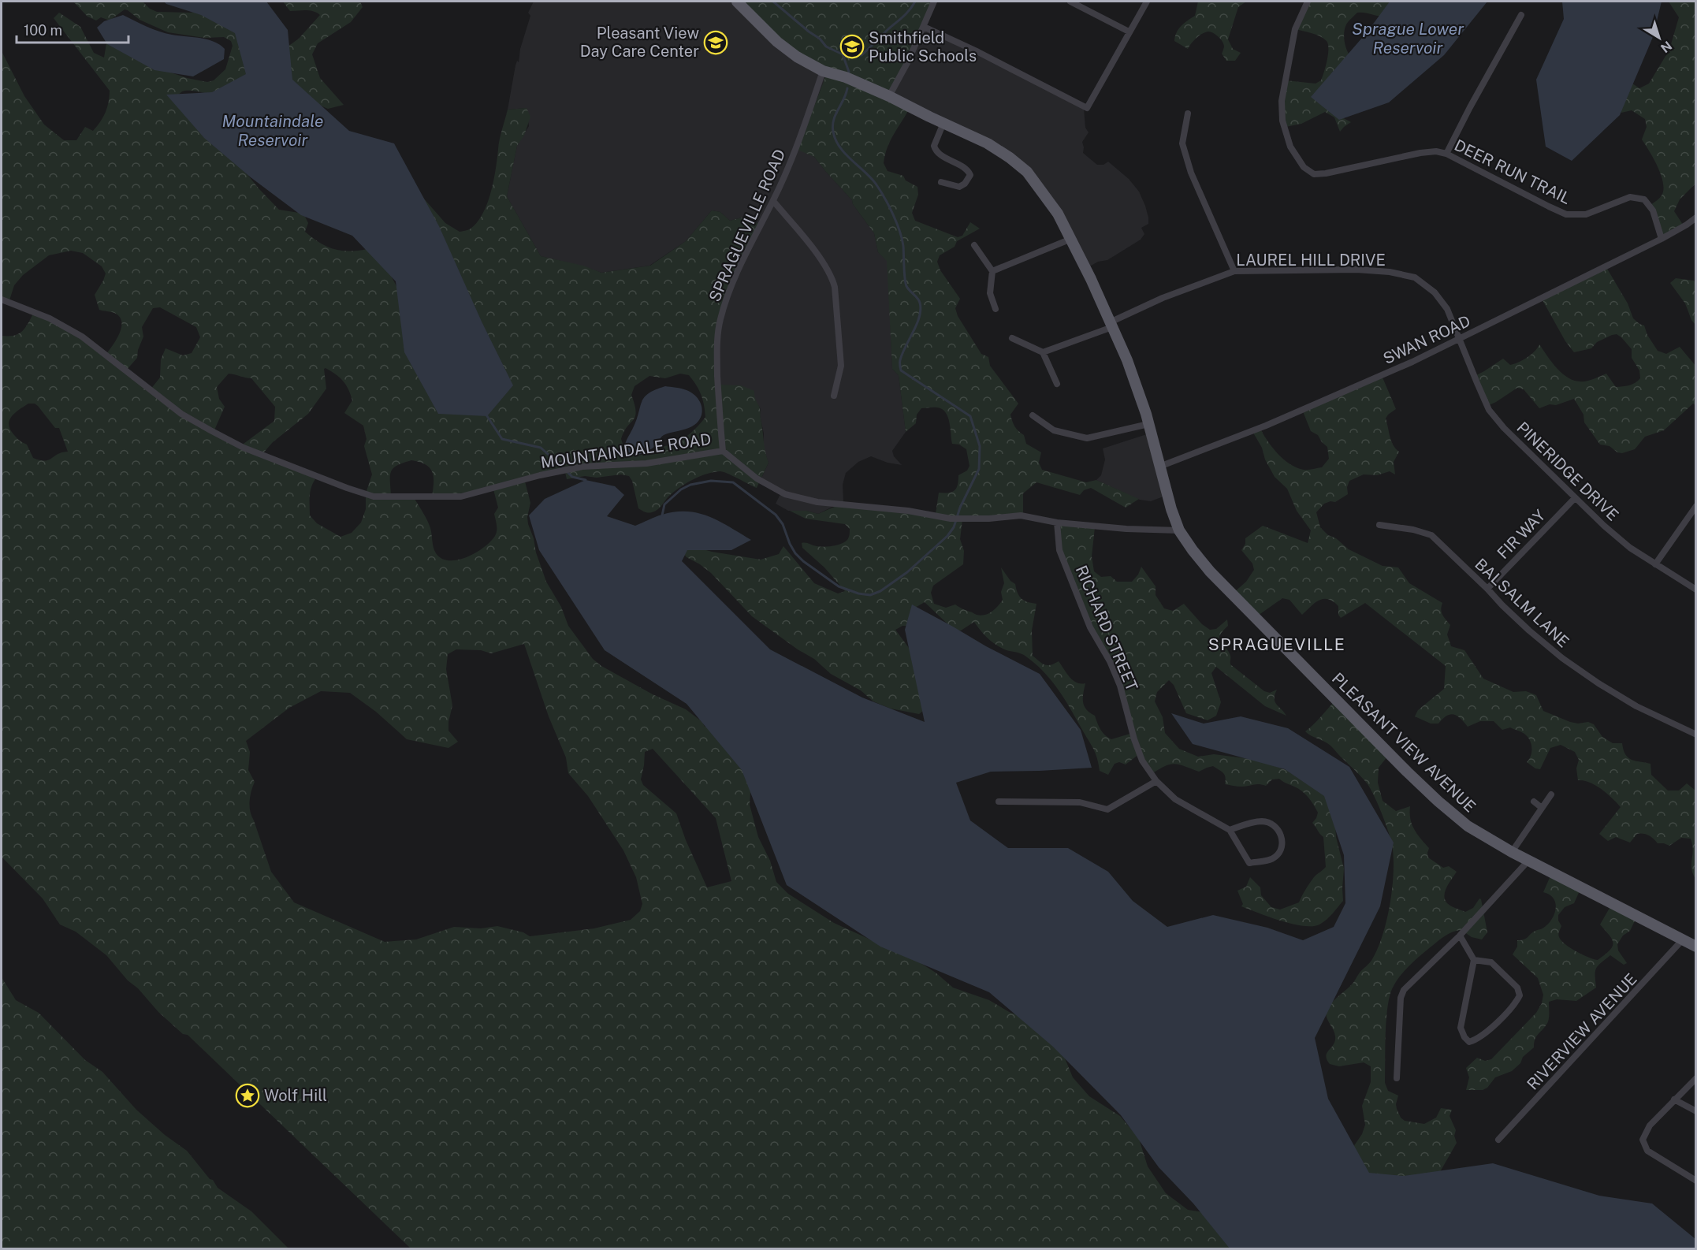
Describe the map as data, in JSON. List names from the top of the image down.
{
  "streets": {
    "main road": ["PLEASANT VIEW AVENUE"],
    "street": [
      "DEER RUN TRAIL",
      "SPRAGUEVILLE ROAD",
      "LAUREL HILL DRIVE",
      "SWAN ROAD",
      "MOUNTAINDALE ROAD",
      "PINERIDGE DRIVE",
      "FIR WAY",
      "BALSALM LANE",
      "RICHARD STREET",
      "RIVERVIEW AVENUE"
    ]
  },
  "crossings": [
    ["DEER RUN TRAIL", "SWAN ROAD"],
    ["SPRAGUEVILLE ROAD", "MOUNTAINDALE ROAD"],
    ["SPRAGUEVILLE ROAD", "PLEASANT VIEW AVENUE"],
    ["LAUREL HILL DRIVE", "SWAN ROAD"],
    ["LAUREL HILL DRIVE", "PINERIDGE DRIVE"],
    ["LAUREL HILL DRIVE", "PLEASANT VIEW AVENUE"],
    ["SWAN ROAD", "PINERIDGE DRIVE"],
    ["SWAN ROAD", "PLEASANT VIEW AVENUE"],
    ["MOUNTAINDALE ROAD", "RICHARD STREET"],
    ["MOUNTAINDALE ROAD", "PLEASANT VIEW AVENUE"],
    ["PINERIDGE DRIVE", "FIR WAY"],
    ["FIR WAY", "BALSALM LANE"],
    ["PLEASANT VIEW AVENUE", "RIVERVIEW AVENUE"]
  ],
  "districts": ["SPRAGUEVILLE"],
  "water": ["Sprague Lower Reservoir", "Mountaindale Reservoir"],
  "places": {
    "school or university": ["Pleasant View Day Care Center", "Smithfield Public Schools"],
    "place": ["Wolf Hill"]
  },
  "scale_bar": "100 m",
  "north": "bottom right"
}
